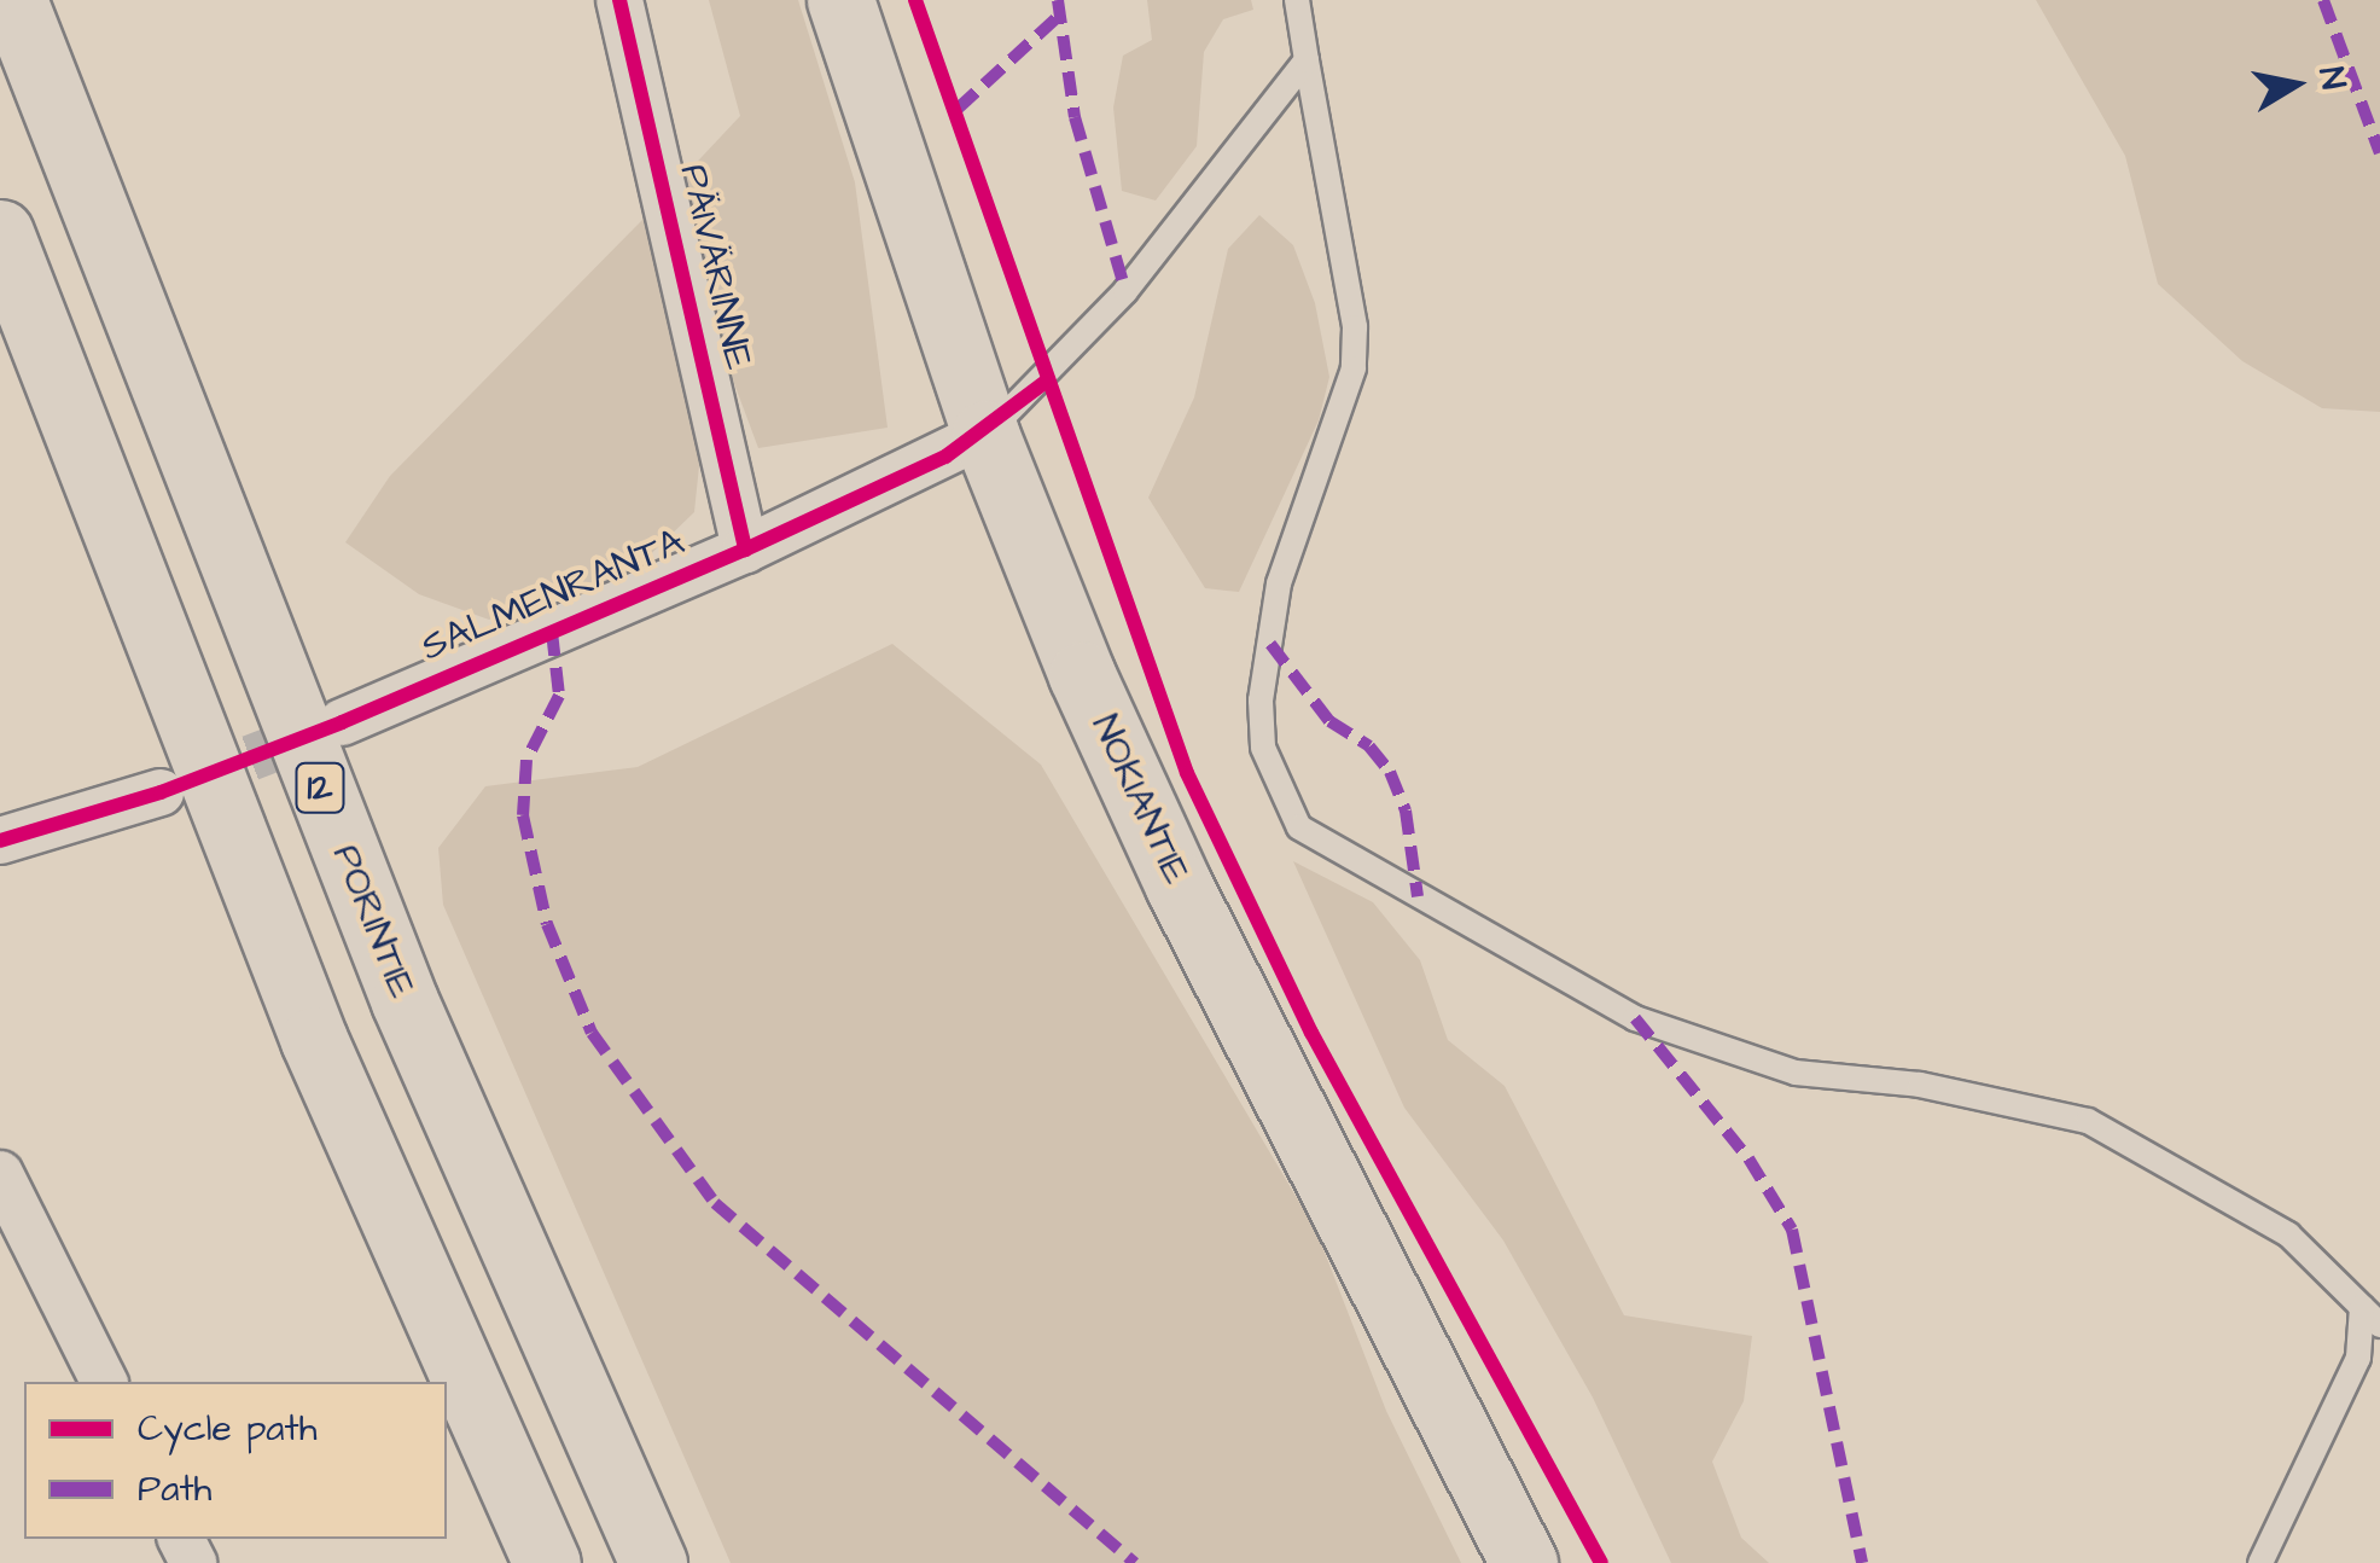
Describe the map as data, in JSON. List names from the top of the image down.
{
  "streets": {
    "main road": ["12", "NOKIANTIE", "PORINTIE"],
    "street": ["PÄIVÄRINNE", "SALMENRANTA"]
  },
  "crossings": [
    ["PÄIVÄRINNE", "SALMENRANTA"],
    ["SALMENRANTA", "NOKIANTIE"]
  ],
  "legend": ["Cycle path", "Path"],
  "north": "right"
}
